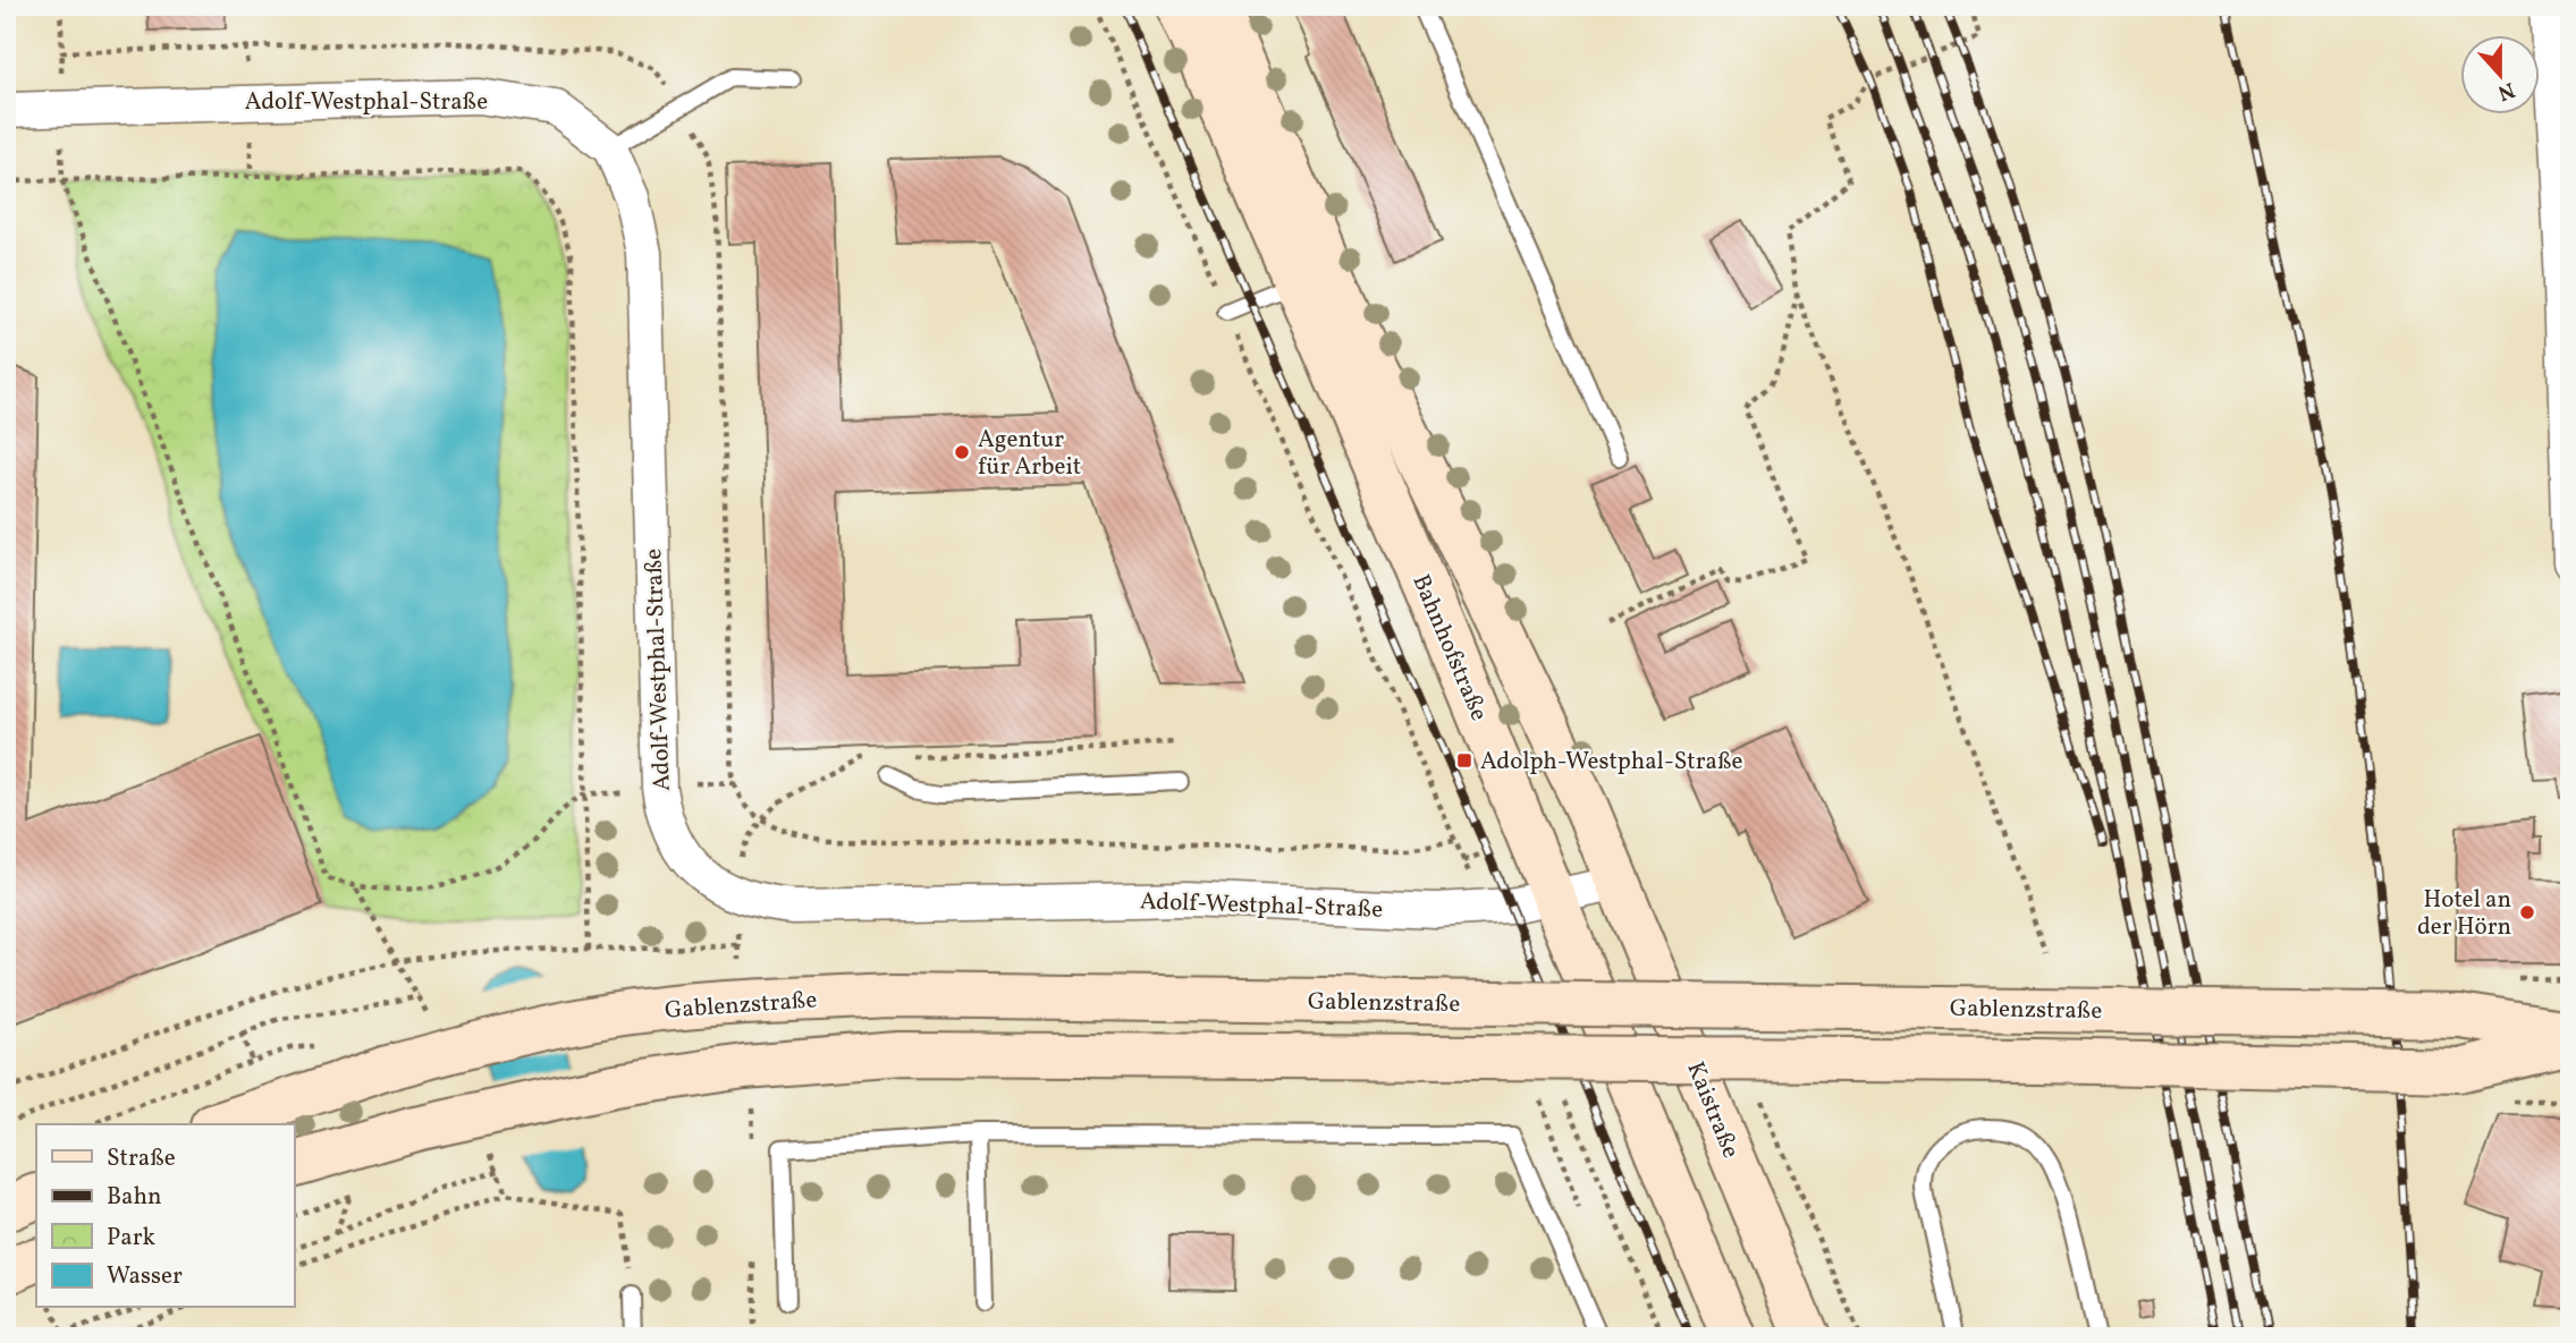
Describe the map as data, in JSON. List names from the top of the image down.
{
  "streets": {
    "main road": ["Bahnhofstraße", "Gablenzstraße", "Kaistraße"],
    "street": ["Adolf-Westphal-Straße"]
  },
  "crossings": [
    ["Adolf-Westphal-Straße", "Bahnhofstraße"],
    ["Adolf-Westphal-Straße", "Kaistraße"],
    ["Bahnhofstraße", "Kaistraße"]
  ],
  "places": {
    "other": ["Agentur für Arbeit", "Hotel an der Hörn"],
    "transit": ["Adolph-Westphal-Straße"]
  },
  "legend": [
    "Straße",
    "Bahn",
    "Park",
    "Wasser"
  ],
  "north": "bottom"
}
